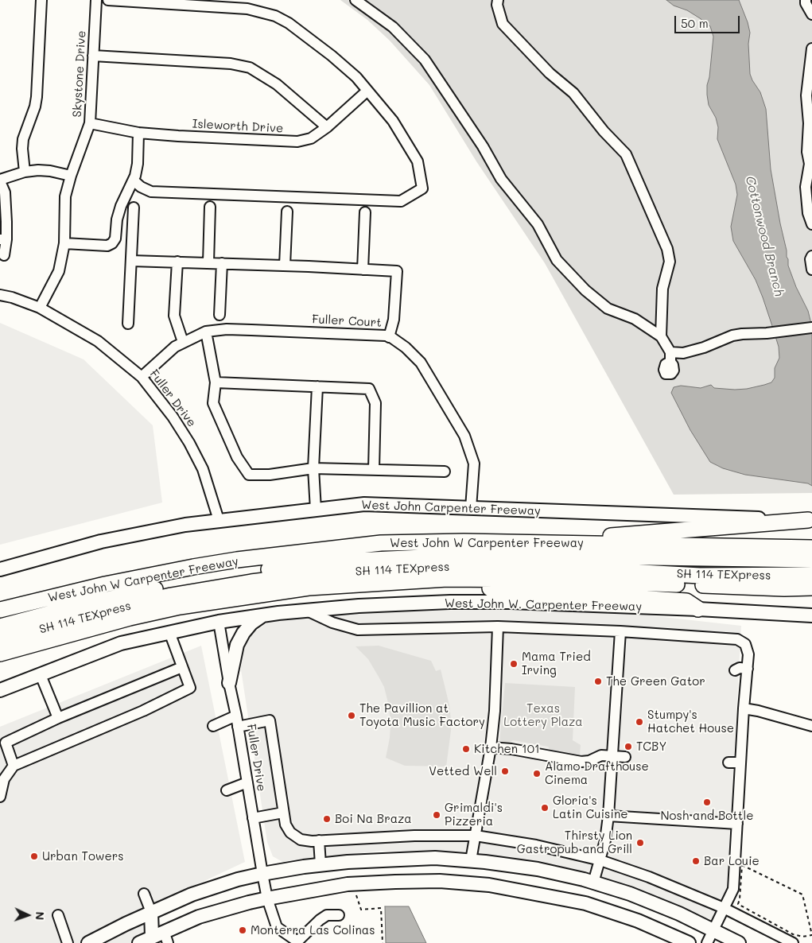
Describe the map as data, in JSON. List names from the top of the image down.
{
  "streets": {
    "highway": ["West John W Carpenter Freeway", "SH 114 TEXpress"],
    "main road": ["West John Carpenter Freeway", "West John W. Carpenter Freeway"],
    "street": [
      "Skystone Drive",
      "Isleworth Drive",
      "Fuller Court",
      "Fuller Drive"
    ]
  },
  "crossings": [
    ["Skystone Drive", "Isleworth Drive"],
    ["Skystone Drive", "Fuller Drive"],
    ["Fuller Court", "Fuller Drive"],
    ["Fuller Court", "West John Carpenter Freeway"],
    ["Fuller Drive", "West John Carpenter Freeway"],
    ["Fuller Drive", "West John W. Carpenter Freeway"]
  ],
  "water": ["Cottonwood Branch"],
  "parks": ["Texas Lottery Plaza"],
  "places": [
    "Mama Tried Irving",
    "The Green Gator",
    "The Pavillion at Toyota Music Factory",
    "Stumpy's Hatchet House",
    "TCBY",
    "Kitchen 101",
    "Vetted Well",
    "Alamo Drafthouse Cinema",
    "Nosh and Bottle",
    "Gloria's Latin Cuisine",
    "Grimaldi's Pizzeria",
    "Boi Na Braza",
    "Thirsty Lion Gastropub and Grill",
    "Urban Towers",
    "Bar Louie",
    "Monterra Las Colinas"
  ],
  "scale_bar": "50 m",
  "north": "right"
}
